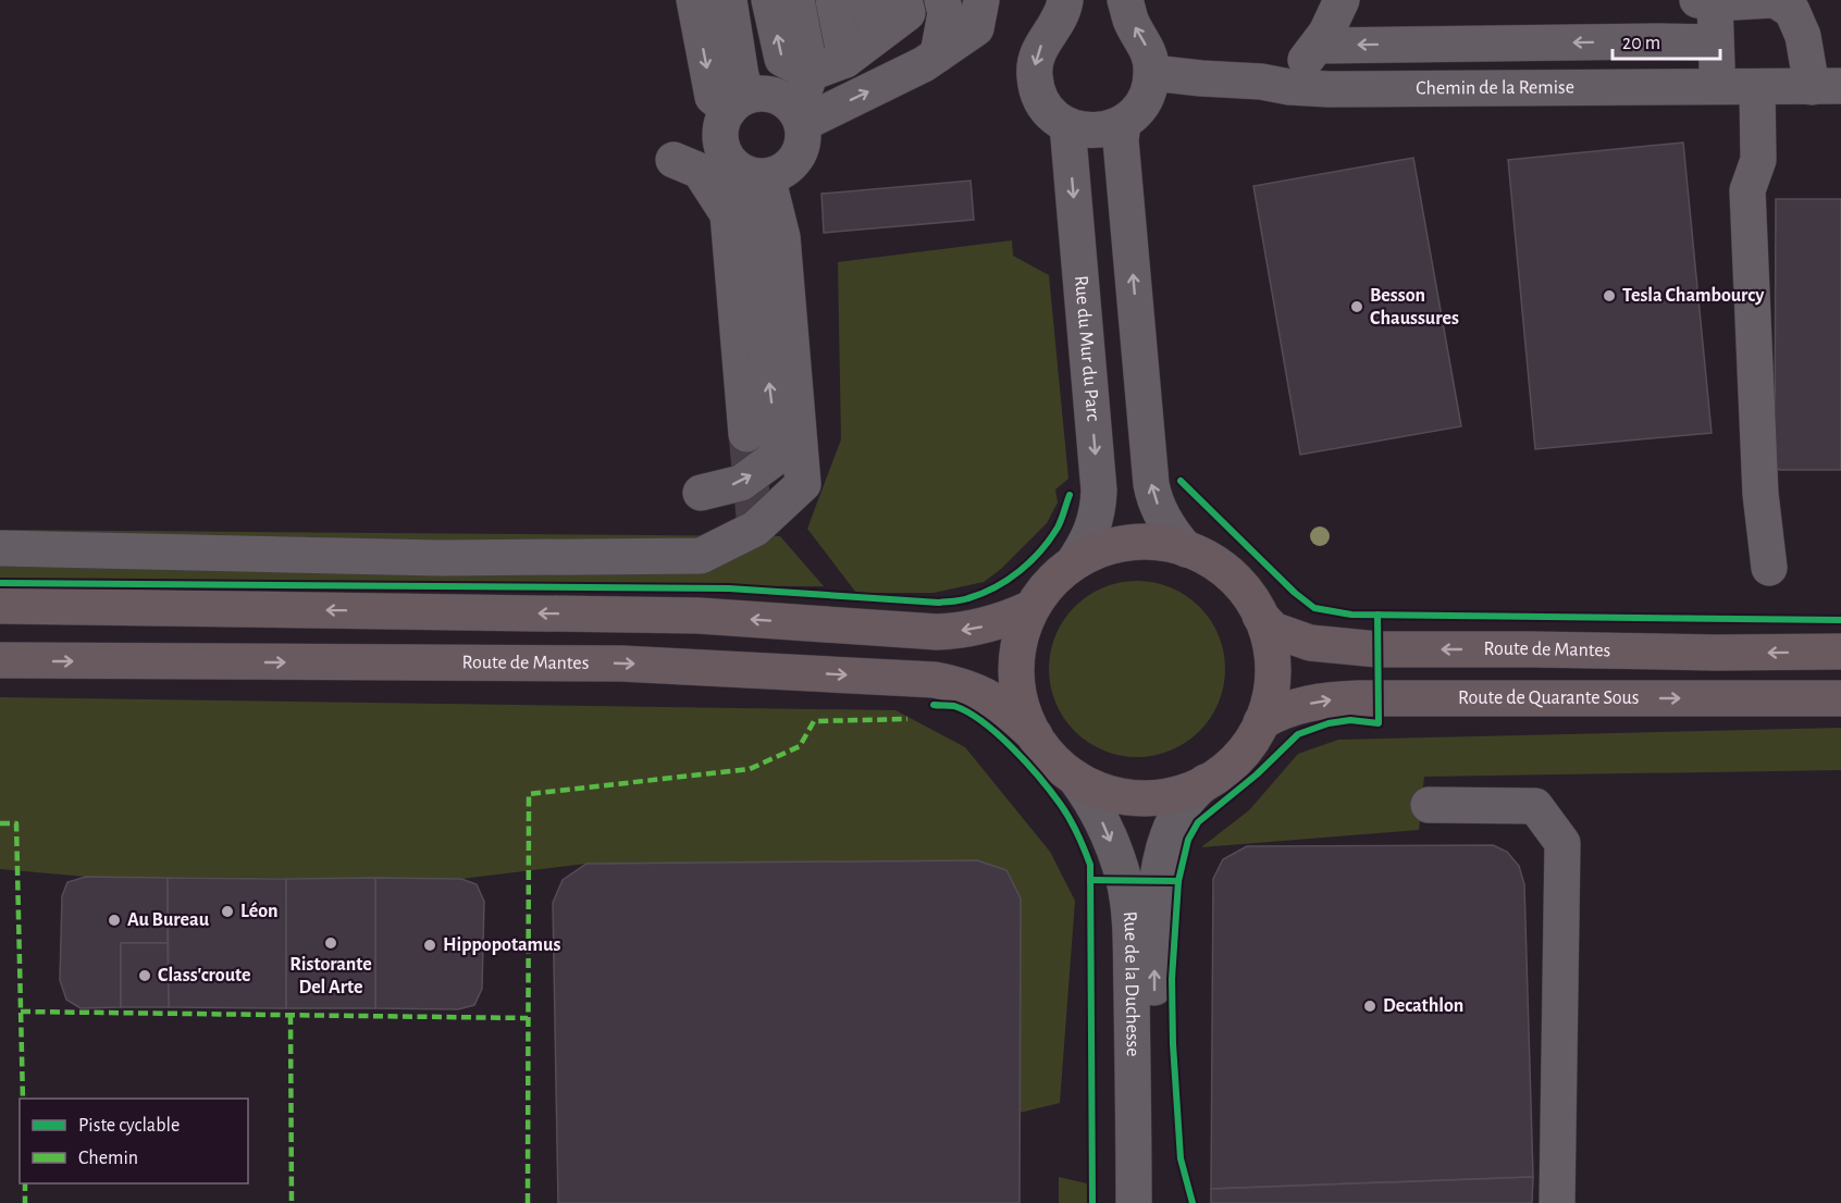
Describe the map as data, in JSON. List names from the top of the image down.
{
  "streets": {
    "main road": ["Route de Mantes", "Route de Quarante Sous"],
    "street": ["Chemin de la Remise", "Rue du Mur du Parc", "Rue de la Duchesse"]
  },
  "one_way": ["Route de Quarante Sous"],
  "places": [
    "Tesla Chambourcy",
    "Besson Chaussures",
    "Léon",
    "Au Bureau",
    "Ristorante Del Arte",
    "Hippopotamus",
    "Class'croute",
    "Decathlon"
  ],
  "legend": ["Piste cyclable", "Chemin"],
  "scale_bar": "20 m"
}
